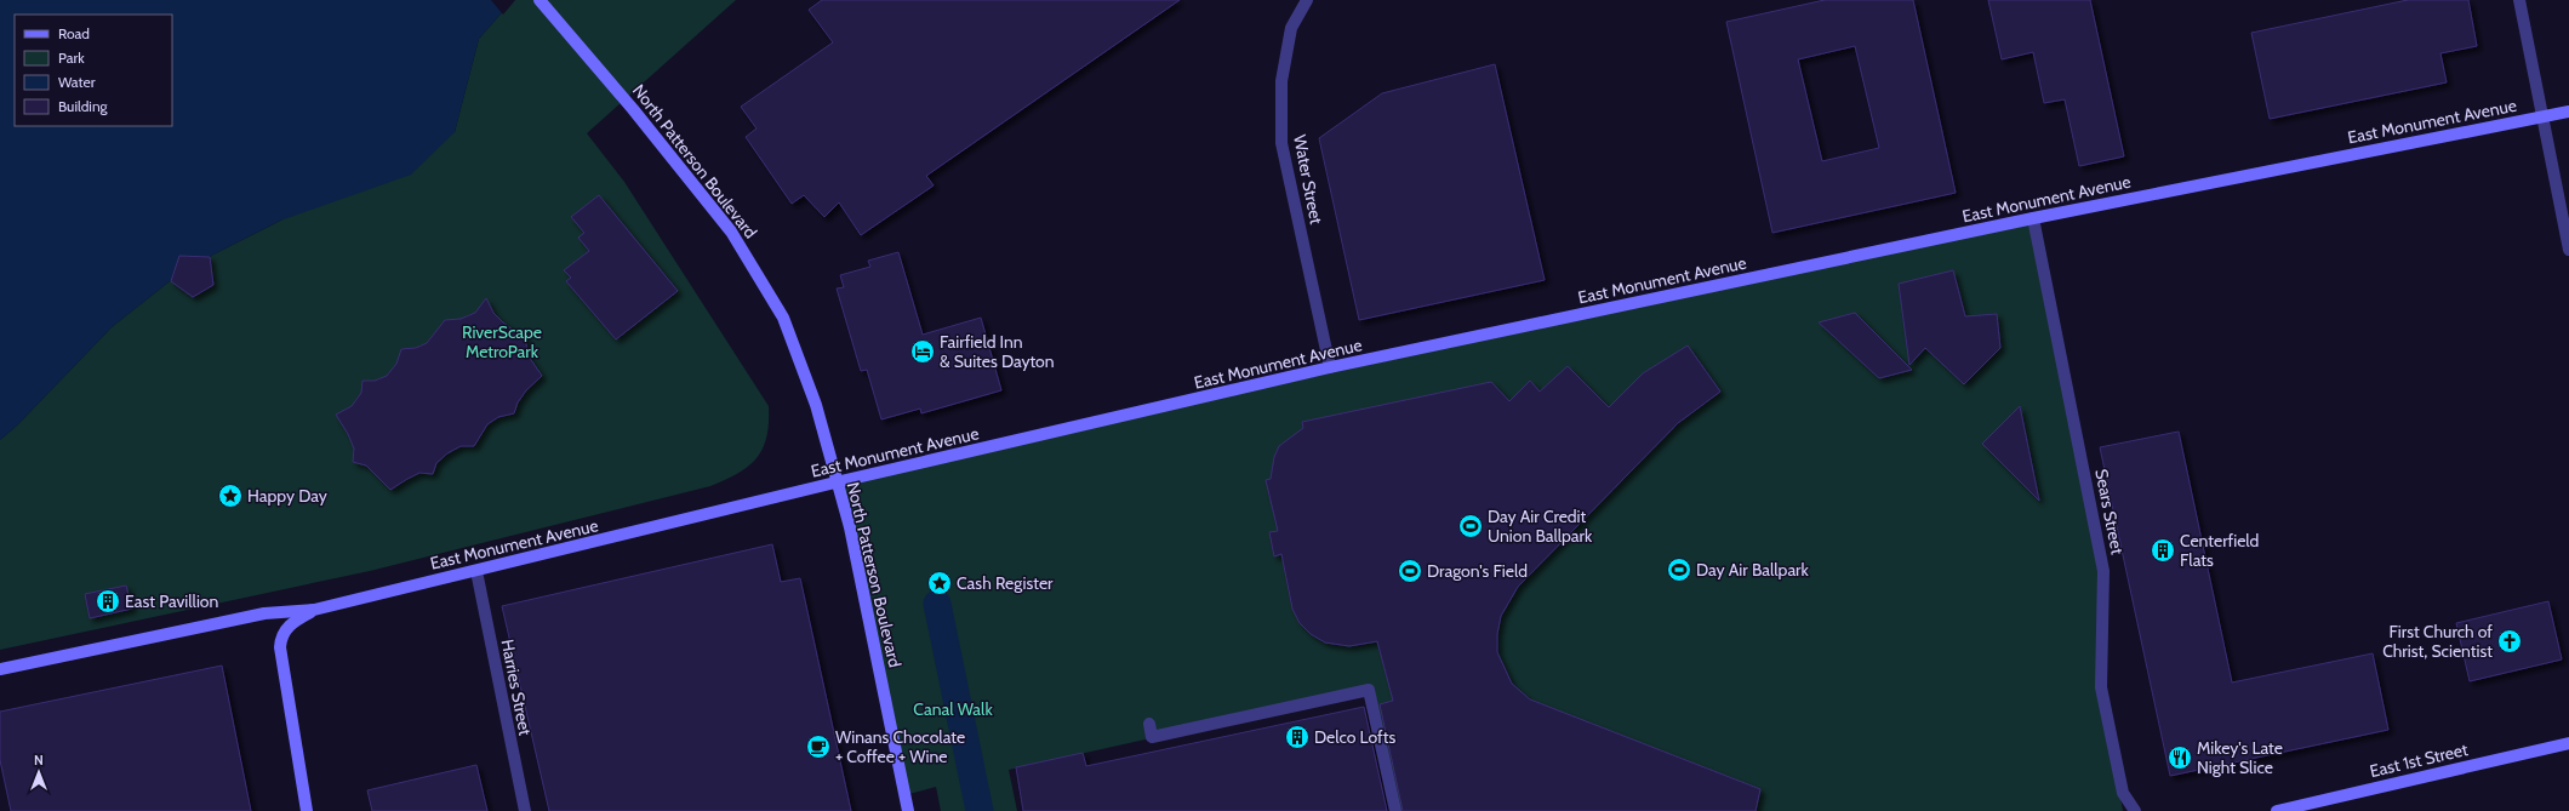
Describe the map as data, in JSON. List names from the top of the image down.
{
  "streets": {
    "main road": ["East Monument Avenue", "North Patterson Boulevard", "East 1st Street"],
    "street": ["Water Street", "Sears Street", "Harries Street"]
  },
  "crossings": [
    ["East Monument Avenue", "North Patterson Boulevard"],
    ["East Monument Avenue", "Water Street"],
    ["East Monument Avenue", "Sears Street"],
    ["East Monument Avenue", "Harries Street"]
  ],
  "parks": ["RiverScape MetroPark", "Canal Walk"],
  "places": {
    "hotel": ["Fairfield Inn & Suites Dayton"],
    "place": ["Happy Day", "Cash Register"],
    "sports": ["Day Air Credit Union Ballpark", "Day Air Ballpark", "Dragon's Field"],
    "building": ["Centerfield Flats", "East Pavillion", "Delco Lofts"],
    "church": ["First Church of Christ, Scientist"],
    "cafe": ["Winans Chocolate + Coffee + Wine"],
    "restaurant": ["Mikey's Late Night Slice"]
  },
  "legend": [
    "Road",
    "Park",
    "Water",
    "Building"
  ],
  "north": "top"
}
